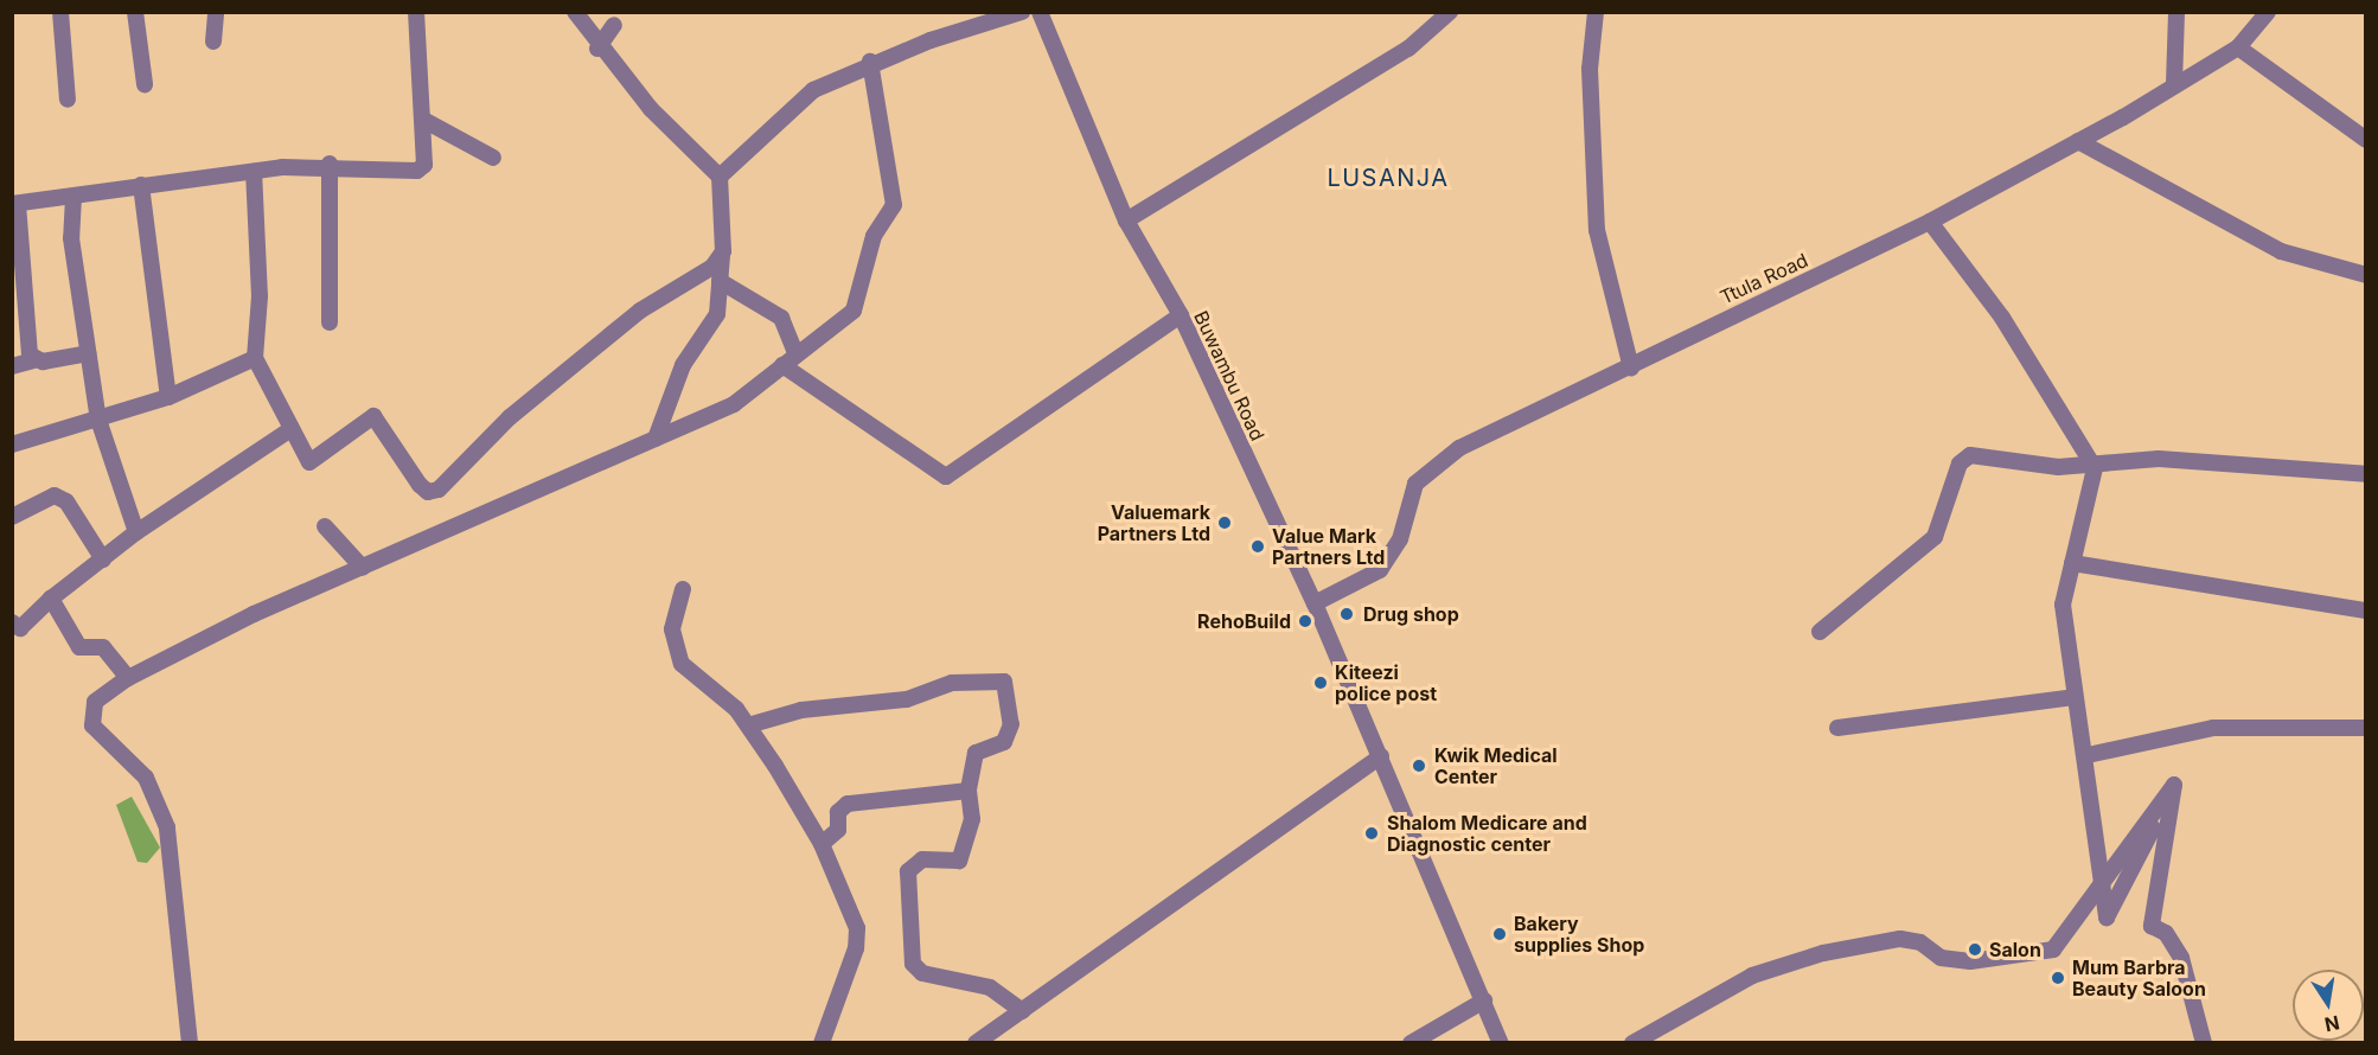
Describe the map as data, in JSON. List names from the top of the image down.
{
  "streets": {
    "street": ["Ttula Road", "Buwambu Road"]
  },
  "crossings": [
    ["Ttula Road", "Buwambu Road"]
  ],
  "districts": ["LUSANJA"],
  "places": [
    "Valuemark Partners Ltd",
    "Value Mark Partners Ltd",
    "Drug shop",
    "RehoBuild",
    "Kiteezi police post",
    "Kwik Medical Center",
    "Shalom Medicare and Diagnostic center",
    "Bakery supplies Shop",
    "Salon",
    "Mum Barbra Beauty Saloon"
  ],
  "north": "bottom"
}
